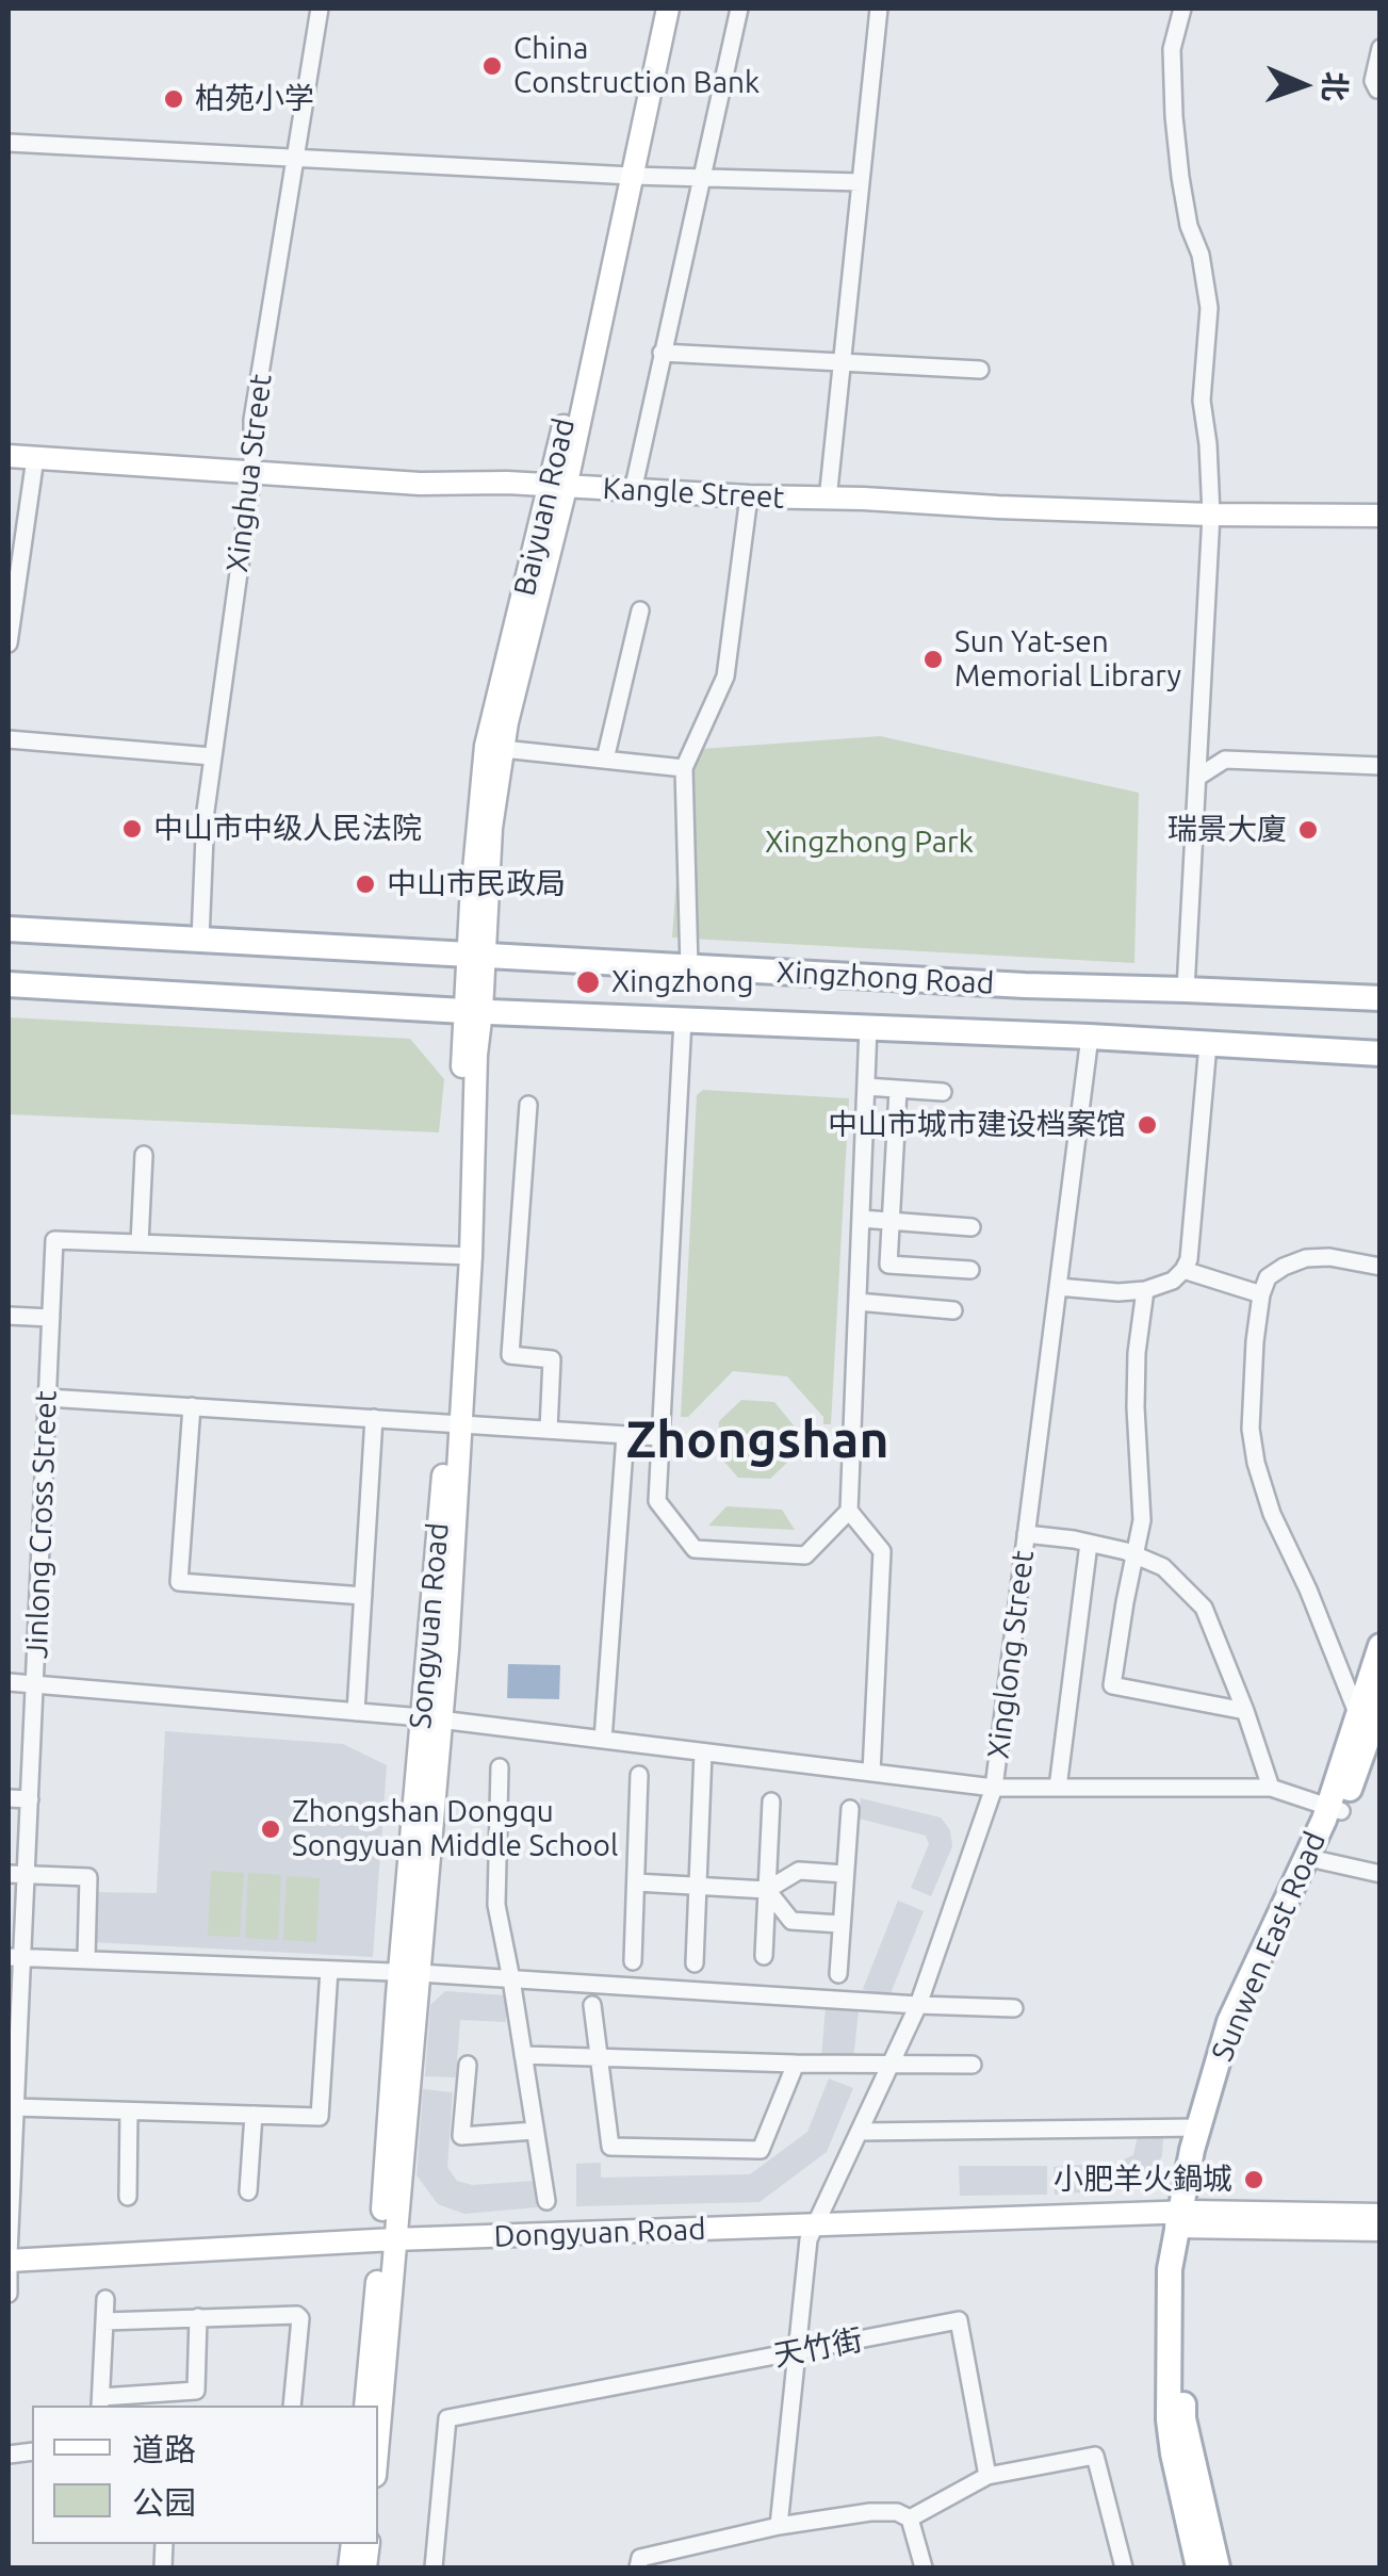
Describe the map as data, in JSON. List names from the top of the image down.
{
  "streets": {
    "main road": ["Xingzhong Road", "Sunwen East Road"],
    "street": [
      "Xinghua Street",
      "Kangle Street",
      "Baiyuan Road",
      "Jinlong Cross Street",
      "Songyuan Road",
      "Xinglong Street",
      "Dongyuan Road",
      "天竹街"
    ]
  },
  "crossings": [
    ["Xinghua Street", "Kangle Street"],
    ["Xinghua Street", "Xingzhong Road"],
    ["Kangle Street", "Baiyuan Road"],
    ["Baiyuan Road", "Xingzhong Road"],
    ["Baiyuan Road", "Songyuan Road"],
    ["Xingzhong Road", "Songyuan Road"],
    ["Xingzhong Road", "Xinglong Street"],
    ["Jinlong Cross Street", "Dongyuan Road"],
    ["Songyuan Road", "Dongyuan Road"],
    ["Xinglong Street", "Dongyuan Road"],
    ["Xinglong Street", "天竹街"],
    ["Sunwen East Road", "Dongyuan Road"]
  ],
  "districts": ["Zhongshan"],
  "parks": ["Xingzhong Park"],
  "places": [
    "China Construction Bank",
    "柏苑小学",
    "Sun Yat-sen Memorial Library",
    "中山市中级人民法院",
    "瑞景大廈",
    "中山市民政局",
    "Xingzhong",
    "中山市城市建设档案馆",
    "Zhongshan Dongqu Songyuan Middle School",
    "小肥羊火鍋城"
  ],
  "legend": ["道路", "公园"],
  "north": "right"
}
